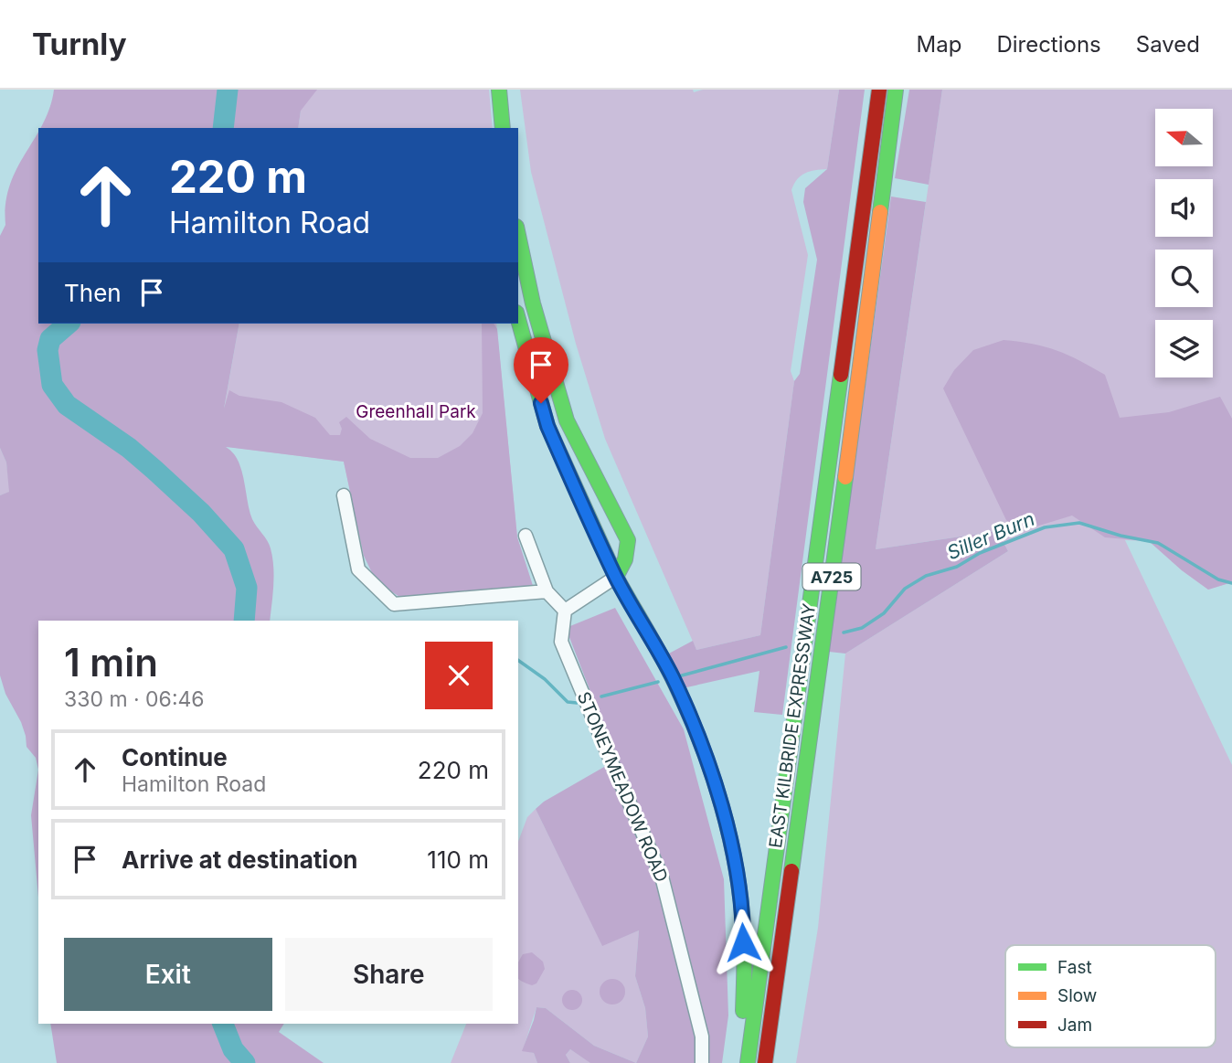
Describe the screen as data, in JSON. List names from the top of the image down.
{
  "streets": {
    "main road": ["A725", "EAST KILBRIDE EXPRESSWAY"],
    "street": ["STONEYMEADOW ROAD"]
  },
  "water": ["Siller Burn"],
  "parks": ["Greenhall Park"],
  "legend": ["Fast", "Slow", "Jam"],
  "north": "left",
  "page": {
    "header": "Turnly",
    "nav": ["Map", "Directions", "Saved"],
    "turn": ["220 m", "Hamilton Road"],
    "then": "Then",
    "heading": ["1 min", "330 m · 06:46"],
    "list": [
      {
        "name": "Continue",
        "note": "Hamilton Road",
        "value": "220 m"
      },
      {
        "name": "Arrive at destination",
        "value": "110 m"
      }
    ],
    "buttons": ["Exit", "Share"]
  }
}
